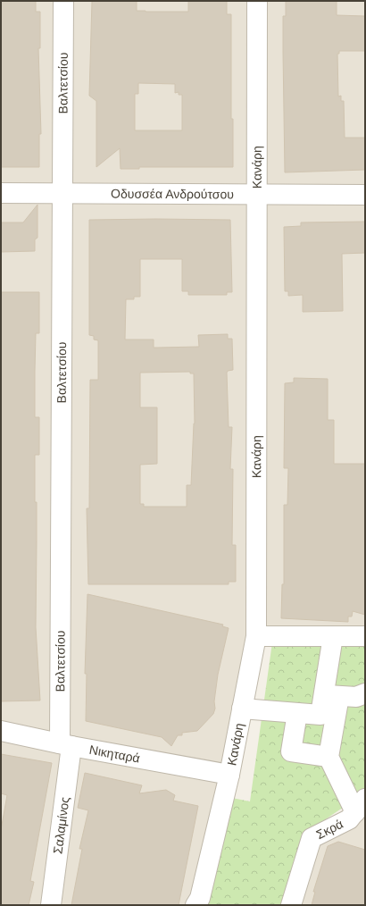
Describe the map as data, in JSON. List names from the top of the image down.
{
  "streets": {
    "street": [
      "Βαλτετσίου",
      "Κανάρη",
      "Οδυσσέα Ανδρούτσου",
      "Νικηταρά",
      "Σαλαμίνος",
      "Σκρά"
    ]
  },
  "crossings": [
    ["Βαλτετσίου", "Οδυσσέα Ανδρούτσου"],
    ["Βαλτετσίου", "Νικηταρά"],
    ["Βαλτετσίου", "Σαλαμίνος"],
    ["Κανάρη", "Οδυσσέα Ανδρούτσου"],
    ["Κανάρη", "Νικηταρά"],
    ["Νικηταρά", "Σαλαμίνος"]
  ]
}
